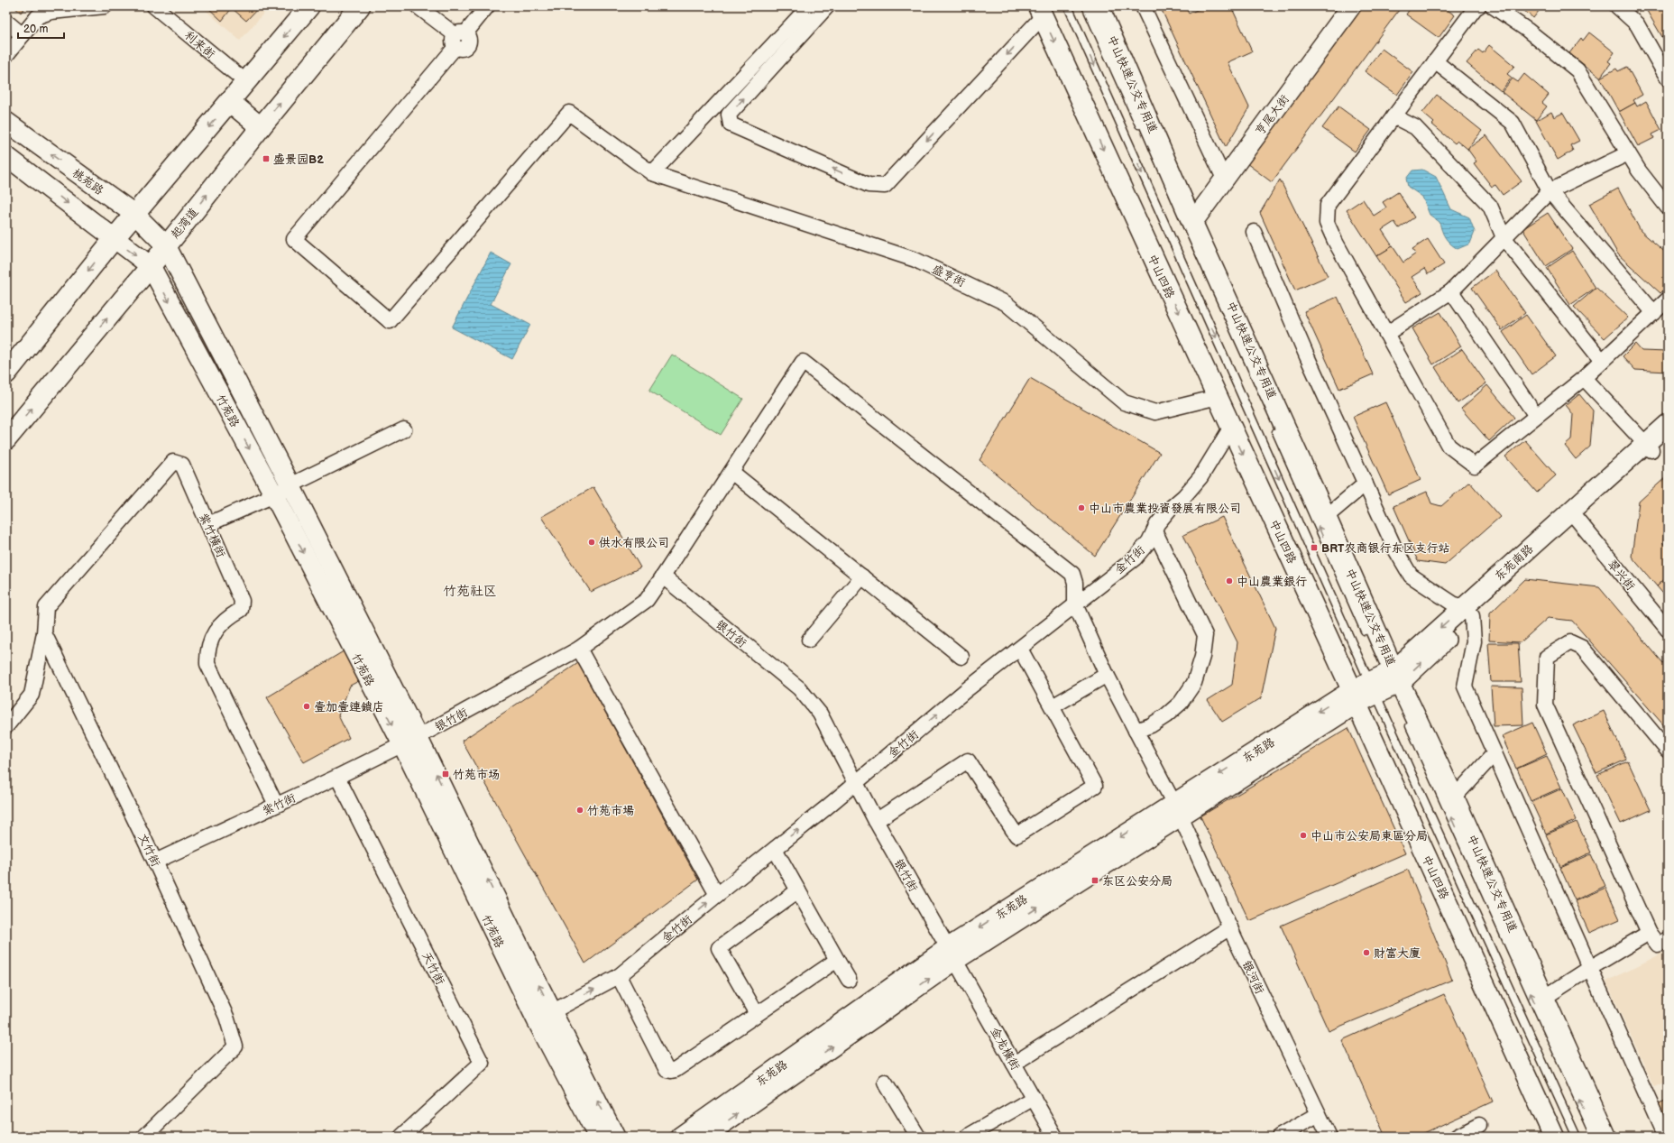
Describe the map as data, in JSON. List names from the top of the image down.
{
  "streets": {
    "main road": ["起湾道", "中山四路"],
    "street": [
      "利来街",
      "亨尾大街",
      "桃苑路",
      "盛亨街",
      "竹苑路",
      "紫竹横街",
      "金竹街",
      "东苑南路",
      "翠兴街",
      "银竹街",
      "东苑路",
      "紫竹街",
      "文竹街",
      "天竹街",
      "银河街",
      "金龙横街"
    ],
    "lane": ["中山快速公交专用道"]
  },
  "crossings": [
    ["桃苑路", "起湾道"],
    ["桃苑路", "竹苑路"],
    ["起湾道", "竹苑路"],
    ["盛亨街", "中山四路"],
    ["中山四路", "金竹街"],
    ["中山四路", "东苑南路"],
    ["中山四路", "东苑路"],
    ["竹苑路", "金竹街"],
    ["竹苑路", "银竹街"],
    ["竹苑路", "紫竹街"],
    ["紫竹横街", "紫竹街"],
    ["紫竹横街", "文竹街"],
    ["金竹街", "银竹街"],
    ["金竹街", "银河街"],
    ["东苑南路", "翠兴街"],
    ["东苑南路", "东苑路"],
    ["银竹街", "东苑路"],
    ["银竹街", "紫竹街"],
    ["银竹街", "金龙横街"],
    ["东苑路", "银河街"],
    ["东苑路", "金龙横街"],
    ["紫竹街", "文竹街"],
    ["紫竹街", "天竹街"]
  ],
  "one_way": ["金竹街"],
  "districts": ["竹苑社区"],
  "places": {
    "transit": [
      "盛景园B2",
      "BRT农商银行东区支行站",
      "竹苑市场",
      "东区公安分局"
    ],
    "other": [
      "中山市農業投資發展有限公司",
      "供水有限公司",
      "中山農業銀行",
      "壹加壹連鎖店",
      "竹苑市場",
      "中山市公安局東區分局",
      "財富大廈"
    ]
  },
  "scale_bar": "20 m"
}
